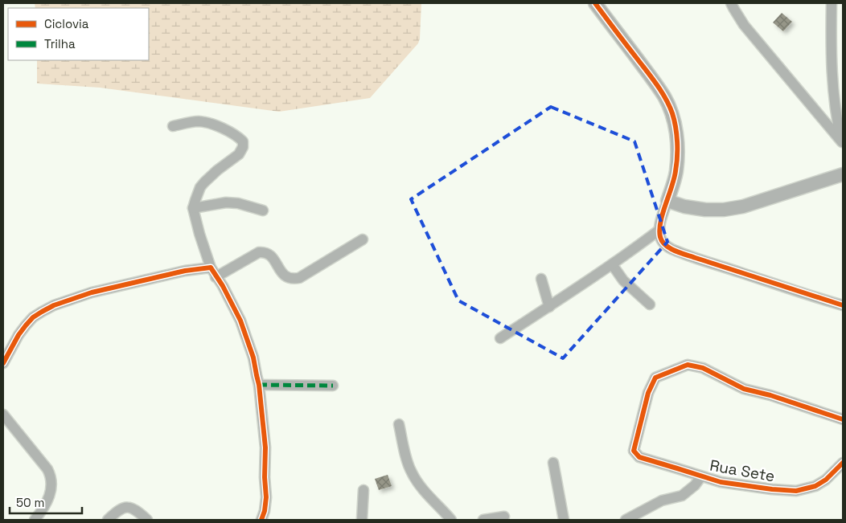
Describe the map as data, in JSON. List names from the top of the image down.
{
  "streets": {
    "street": ["Rua Sete"]
  },
  "legend": ["Ciclovia", "Trilha"],
  "scale_bar": "50 m"
}
